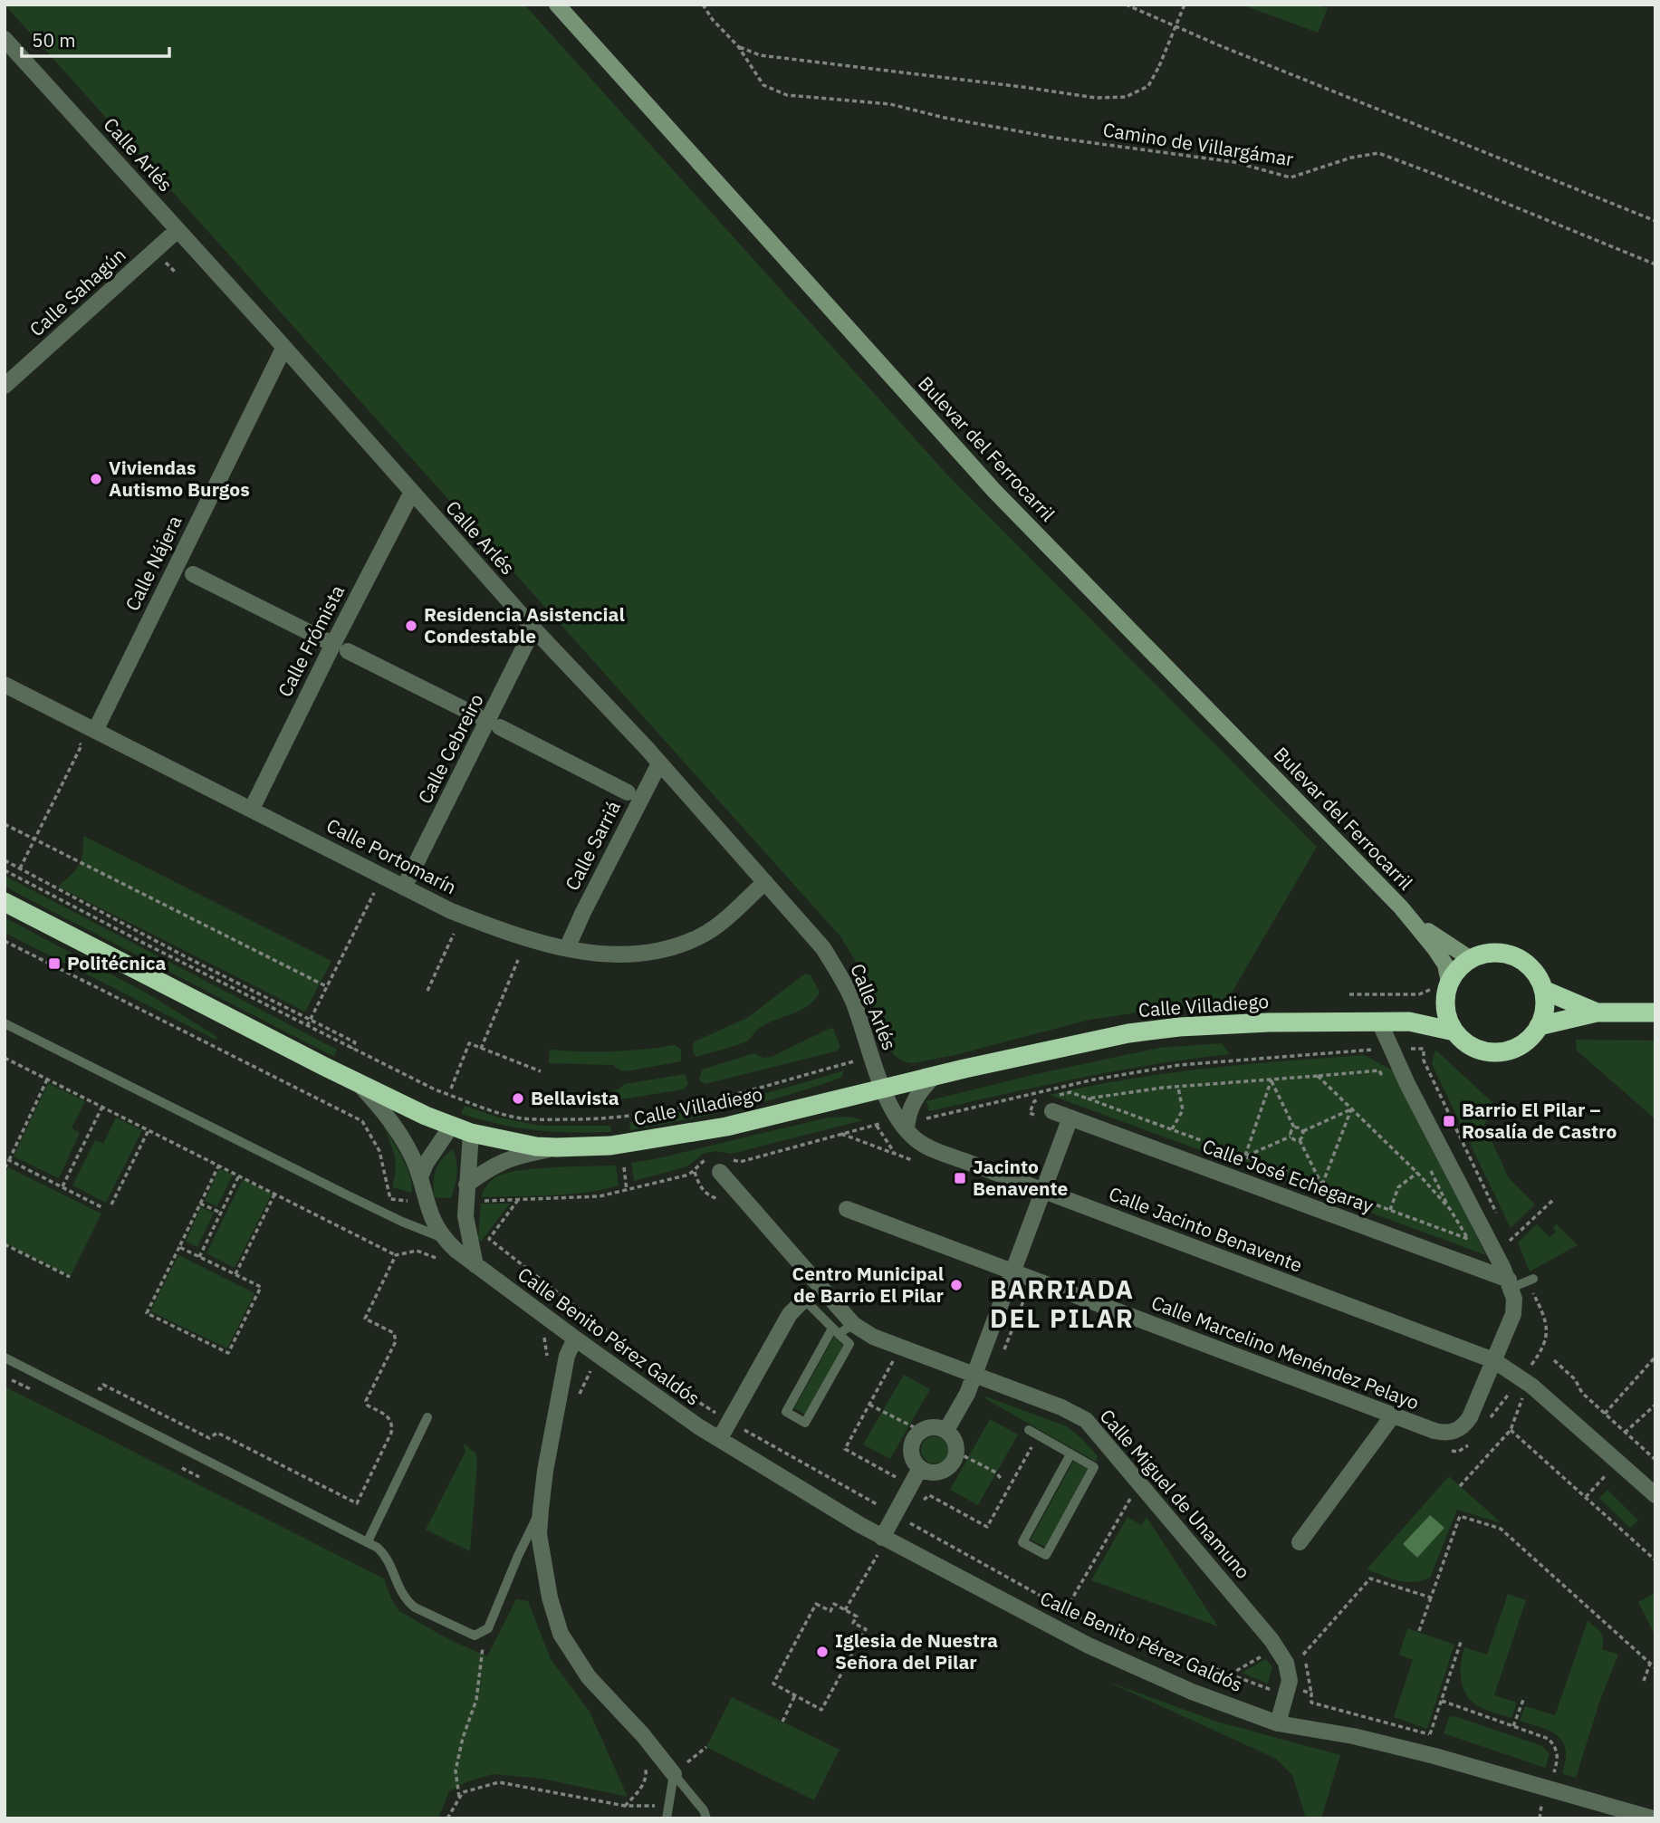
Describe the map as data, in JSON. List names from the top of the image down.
{
  "streets": {
    "highway": ["Calle Villadiego"],
    "main road": ["Bulevar del Ferrocarril"],
    "street": [
      "Calle Arlés",
      "Calle Sahagún",
      "Calle Nájera",
      "Calle Frómista",
      "Calle Cebreiro",
      "Calle Sarriá",
      "Calle Portomarín",
      "Calle José Echegaray",
      "Calle Jacinto Benavente",
      "Calle Benito Pérez Galdós",
      "Calle Marcelino Menéndez Pelayo",
      "Calle Miguel de Unamuno"
    ],
    "path": ["Camino de Villargámar"]
  },
  "crossings": [
    ["Calle Arlés", "Calle Sahagún"],
    ["Calle Arlés", "Calle Nájera"],
    ["Calle Arlés", "Calle Frómista"],
    ["Calle Arlés", "Calle Cebreiro"],
    ["Calle Arlés", "Calle Sarriá"],
    ["Calle Arlés", "Calle Portomarín"],
    ["Calle Arlés", "Calle Villadiego"],
    ["Bulevar del Ferrocarril", "Calle Villadiego"],
    ["Calle Nájera", "Calle Portomarín"],
    ["Calle Frómista", "Calle Portomarín"],
    ["Calle Cebreiro", "Calle Portomarín"],
    ["Calle Sarriá", "Calle Portomarín"],
    ["Calle Villadiego", "Calle Benito Pérez Galdós"],
    ["Calle Jacinto Benavente", "Calle Marcelino Menéndez Pelayo"],
    ["Calle Benito Pérez Galdós", "Calle Miguel de Unamuno"]
  ],
  "districts": ["BARRIADA DEL PILAR"],
  "places": {
    "other": [
      "Viviendas Autismo Burgos",
      "Residencia Asistencial Condestable",
      "Bellavista",
      "Centro Municipal de Barrio El Pilar",
      "Iglesia de Nuestra Señora del Pilar"
    ],
    "transit": ["Politécnica", "Barrio El Pilar – Rosalía de Castro", "Jacinto Benavente"]
  },
  "scale_bar": "50 m"
}
